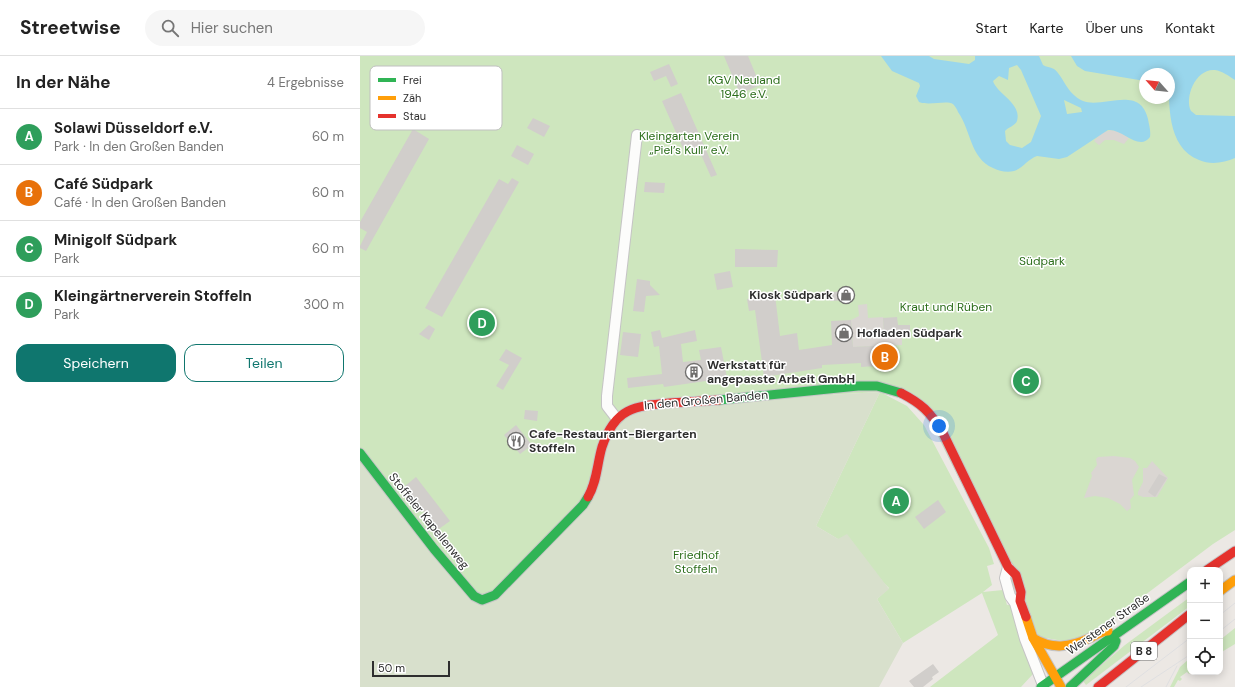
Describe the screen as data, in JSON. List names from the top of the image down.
{
  "streets": {
    "street": [
      "In den Großen Banden",
      "Stoffeler Kapellenweg",
      "Werstener Straße",
      "B 8"
    ]
  },
  "crossings": [
    ["In den Großen Banden", "Stoffeler Kapellenweg"],
    ["In den Großen Banden", "Werstener Straße"]
  ],
  "parks": [
    "KGV Neuland 1946 e.V.",
    "Kleingarten Verein „Piel’s Kull“ e.V.",
    "Südpark",
    "Kraut und Rüben",
    "Friedhof Stoffeln"
  ],
  "places": {
    "shop": ["Kiosk Südpark", "Hofladen Südpark"],
    "building": ["Werkstatt für angepasste Arbeit GmbH"],
    "restaurant": ["Cafe-Restaurant-Biergarten Stoffeln"]
  },
  "legend": ["Frei", "Zäh", "Stau"],
  "scale_bar": "50 m",
  "north": "top left",
  "page": {
    "header": "Streetwise",
    "search": "Hier suchen",
    "nav": [
      "Start",
      "Karte",
      "Über uns",
      "Kontakt"
    ],
    "heading": ["In der Nähe", "4 Ergebnisse"],
    "list": [
      {
        "mark": "A",
        "name": "Solawi Düsseldorf e.V.",
        "note": "Park · In den Großen Banden",
        "value": "60 m"
      },
      {
        "mark": "B",
        "name": "Café Südpark",
        "note": "Café · In den Großen Banden",
        "value": "60 m"
      },
      {
        "mark": "C",
        "name": "Minigolf Südpark",
        "note": "Park",
        "value": "60 m"
      },
      {
        "mark": "D",
        "name": "Kleingärtnerverein Stoffeln",
        "note": "Park",
        "value": "300 m"
      }
    ],
    "pins": [
      "D",
      "B",
      "C",
      "A"
    ],
    "buttons": ["Speichern", "Teilen"],
    "map_buttons": ["+", "−"],
    "scale": "50 m"
  }
}
